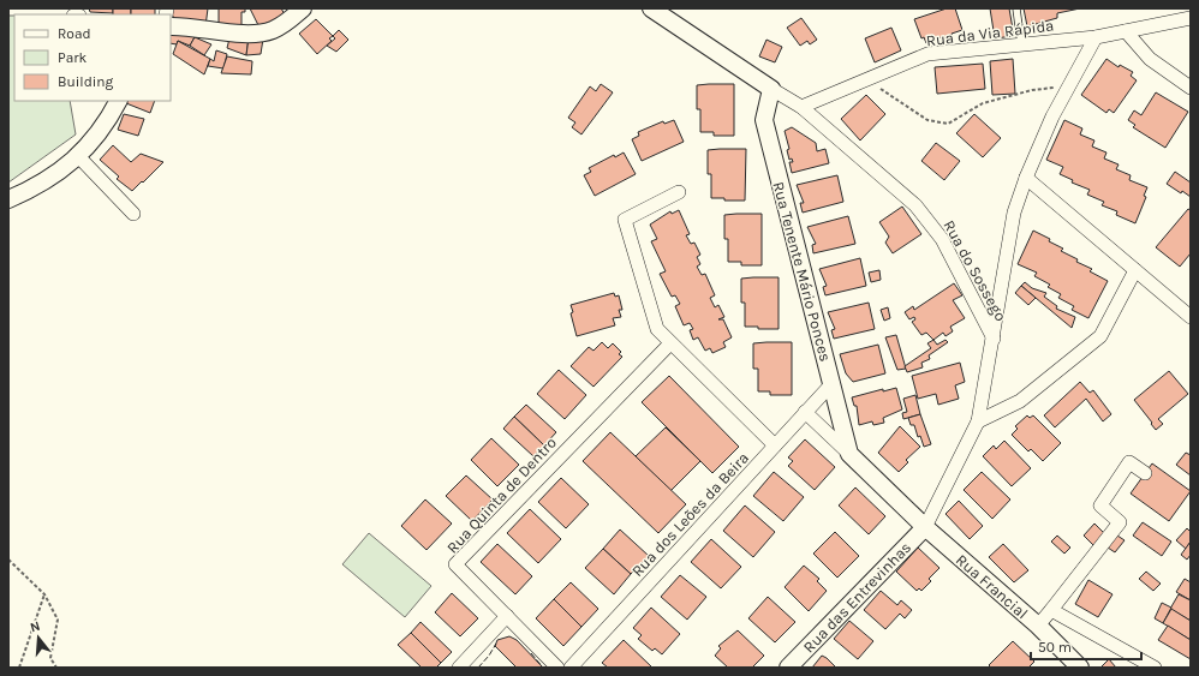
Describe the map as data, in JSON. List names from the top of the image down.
{
  "streets": {
    "street": [
      "Rua da Via Rápida",
      "Rua do Sossego",
      "Rua Tenente Mário Ponces",
      "Rua Quinta de Dentro",
      "Rua dos Leões da Beira",
      "Rua Francial",
      "Rua das Entrevinhas"
    ]
  },
  "crossings": [
    ["Rua da Via Rápida", "Rua do Sossego"],
    ["Rua do Sossego", "Rua Tenente Mário Ponces"],
    ["Rua do Sossego", "Rua Francial"],
    ["Rua do Sossego", "Rua das Entrevinhas"],
    ["Rua Tenente Mário Ponces", "Rua dos Leões da Beira"],
    ["Rua Francial", "Rua das Entrevinhas"]
  ],
  "legend": ["Road", "Park", "Building"],
  "scale_bar": "50 m",
  "north": "top"
}
